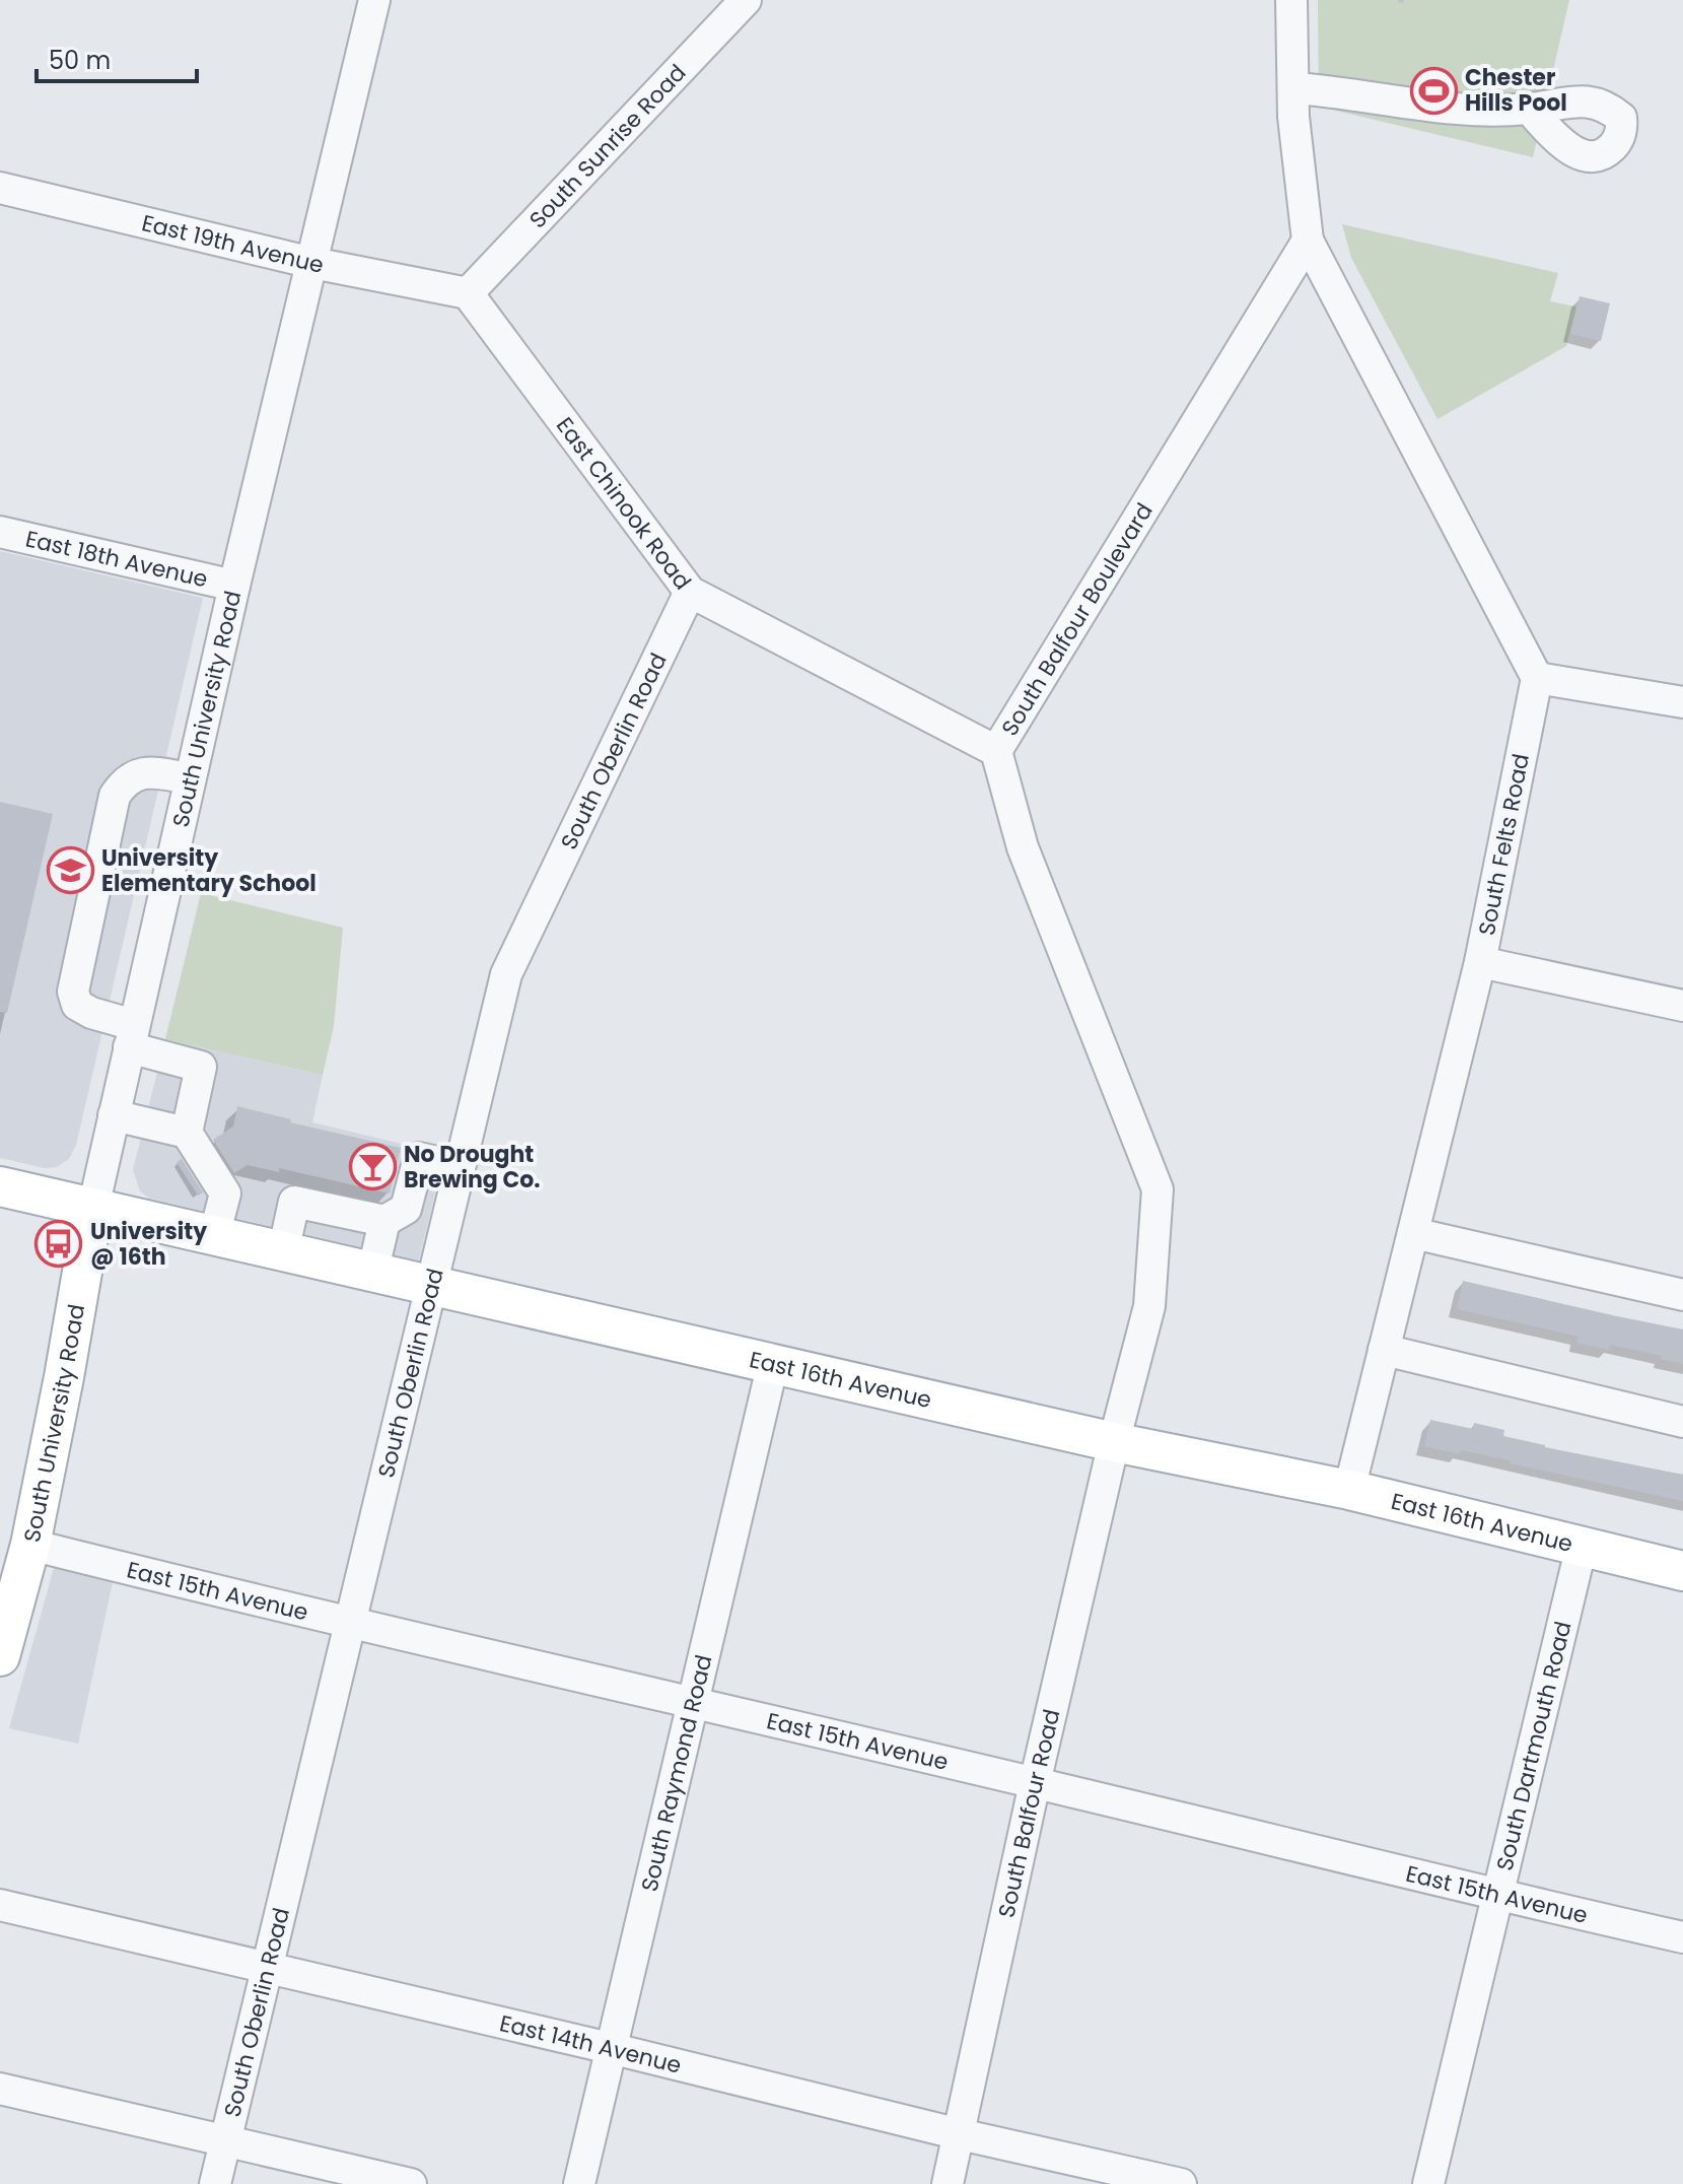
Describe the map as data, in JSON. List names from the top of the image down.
{
  "streets": {
    "main road": ["South University Road", "East 16th Avenue"],
    "street": [
      "South Sunrise Road",
      "East 19th Avenue",
      "East Chinook Road",
      "East 18th Avenue",
      "South Balfour Boulevard",
      "South Oberlin Road",
      "South Felts Road",
      "East 15th Avenue",
      "South Dartmouth Road",
      "South Raymond Road",
      "South Balfour Road",
      "East 14th Avenue"
    ]
  },
  "crossings": [
    ["South Sunrise Road", "East 19th Avenue"],
    ["South Sunrise Road", "East Chinook Road"],
    ["East 19th Avenue", "East Chinook Road"],
    ["East 19th Avenue", "South University Road"],
    ["East Chinook Road", "South Balfour Boulevard"],
    ["East Chinook Road", "South Oberlin Road"],
    ["East 18th Avenue", "South University Road"],
    ["South Balfour Boulevard", "East 16th Avenue"],
    ["South Balfour Boulevard", "South Balfour Road"],
    ["South University Road", "East 16th Avenue"],
    ["South University Road", "East 15th Avenue"],
    ["South Oberlin Road", "East 16th Avenue"],
    ["South Oberlin Road", "East 15th Avenue"],
    ["South Oberlin Road", "East 14th Avenue"],
    ["South Felts Road", "East 16th Avenue"],
    ["East 16th Avenue", "South Dartmouth Road"],
    ["East 16th Avenue", "South Raymond Road"],
    ["East 16th Avenue", "South Balfour Road"],
    ["East 15th Avenue", "South Dartmouth Road"],
    ["East 15th Avenue", "South Raymond Road"],
    ["East 15th Avenue", "South Balfour Road"],
    ["South Raymond Road", "East 14th Avenue"],
    ["South Balfour Road", "East 14th Avenue"]
  ],
  "places": {
    "sports": ["Chester Hills Pool"],
    "school or university": ["University Elementary School"],
    "bar": ["No Drought Brewing Co."],
    "bus stop": ["University @ 16th"]
  },
  "scale_bar": "50 m"
}
